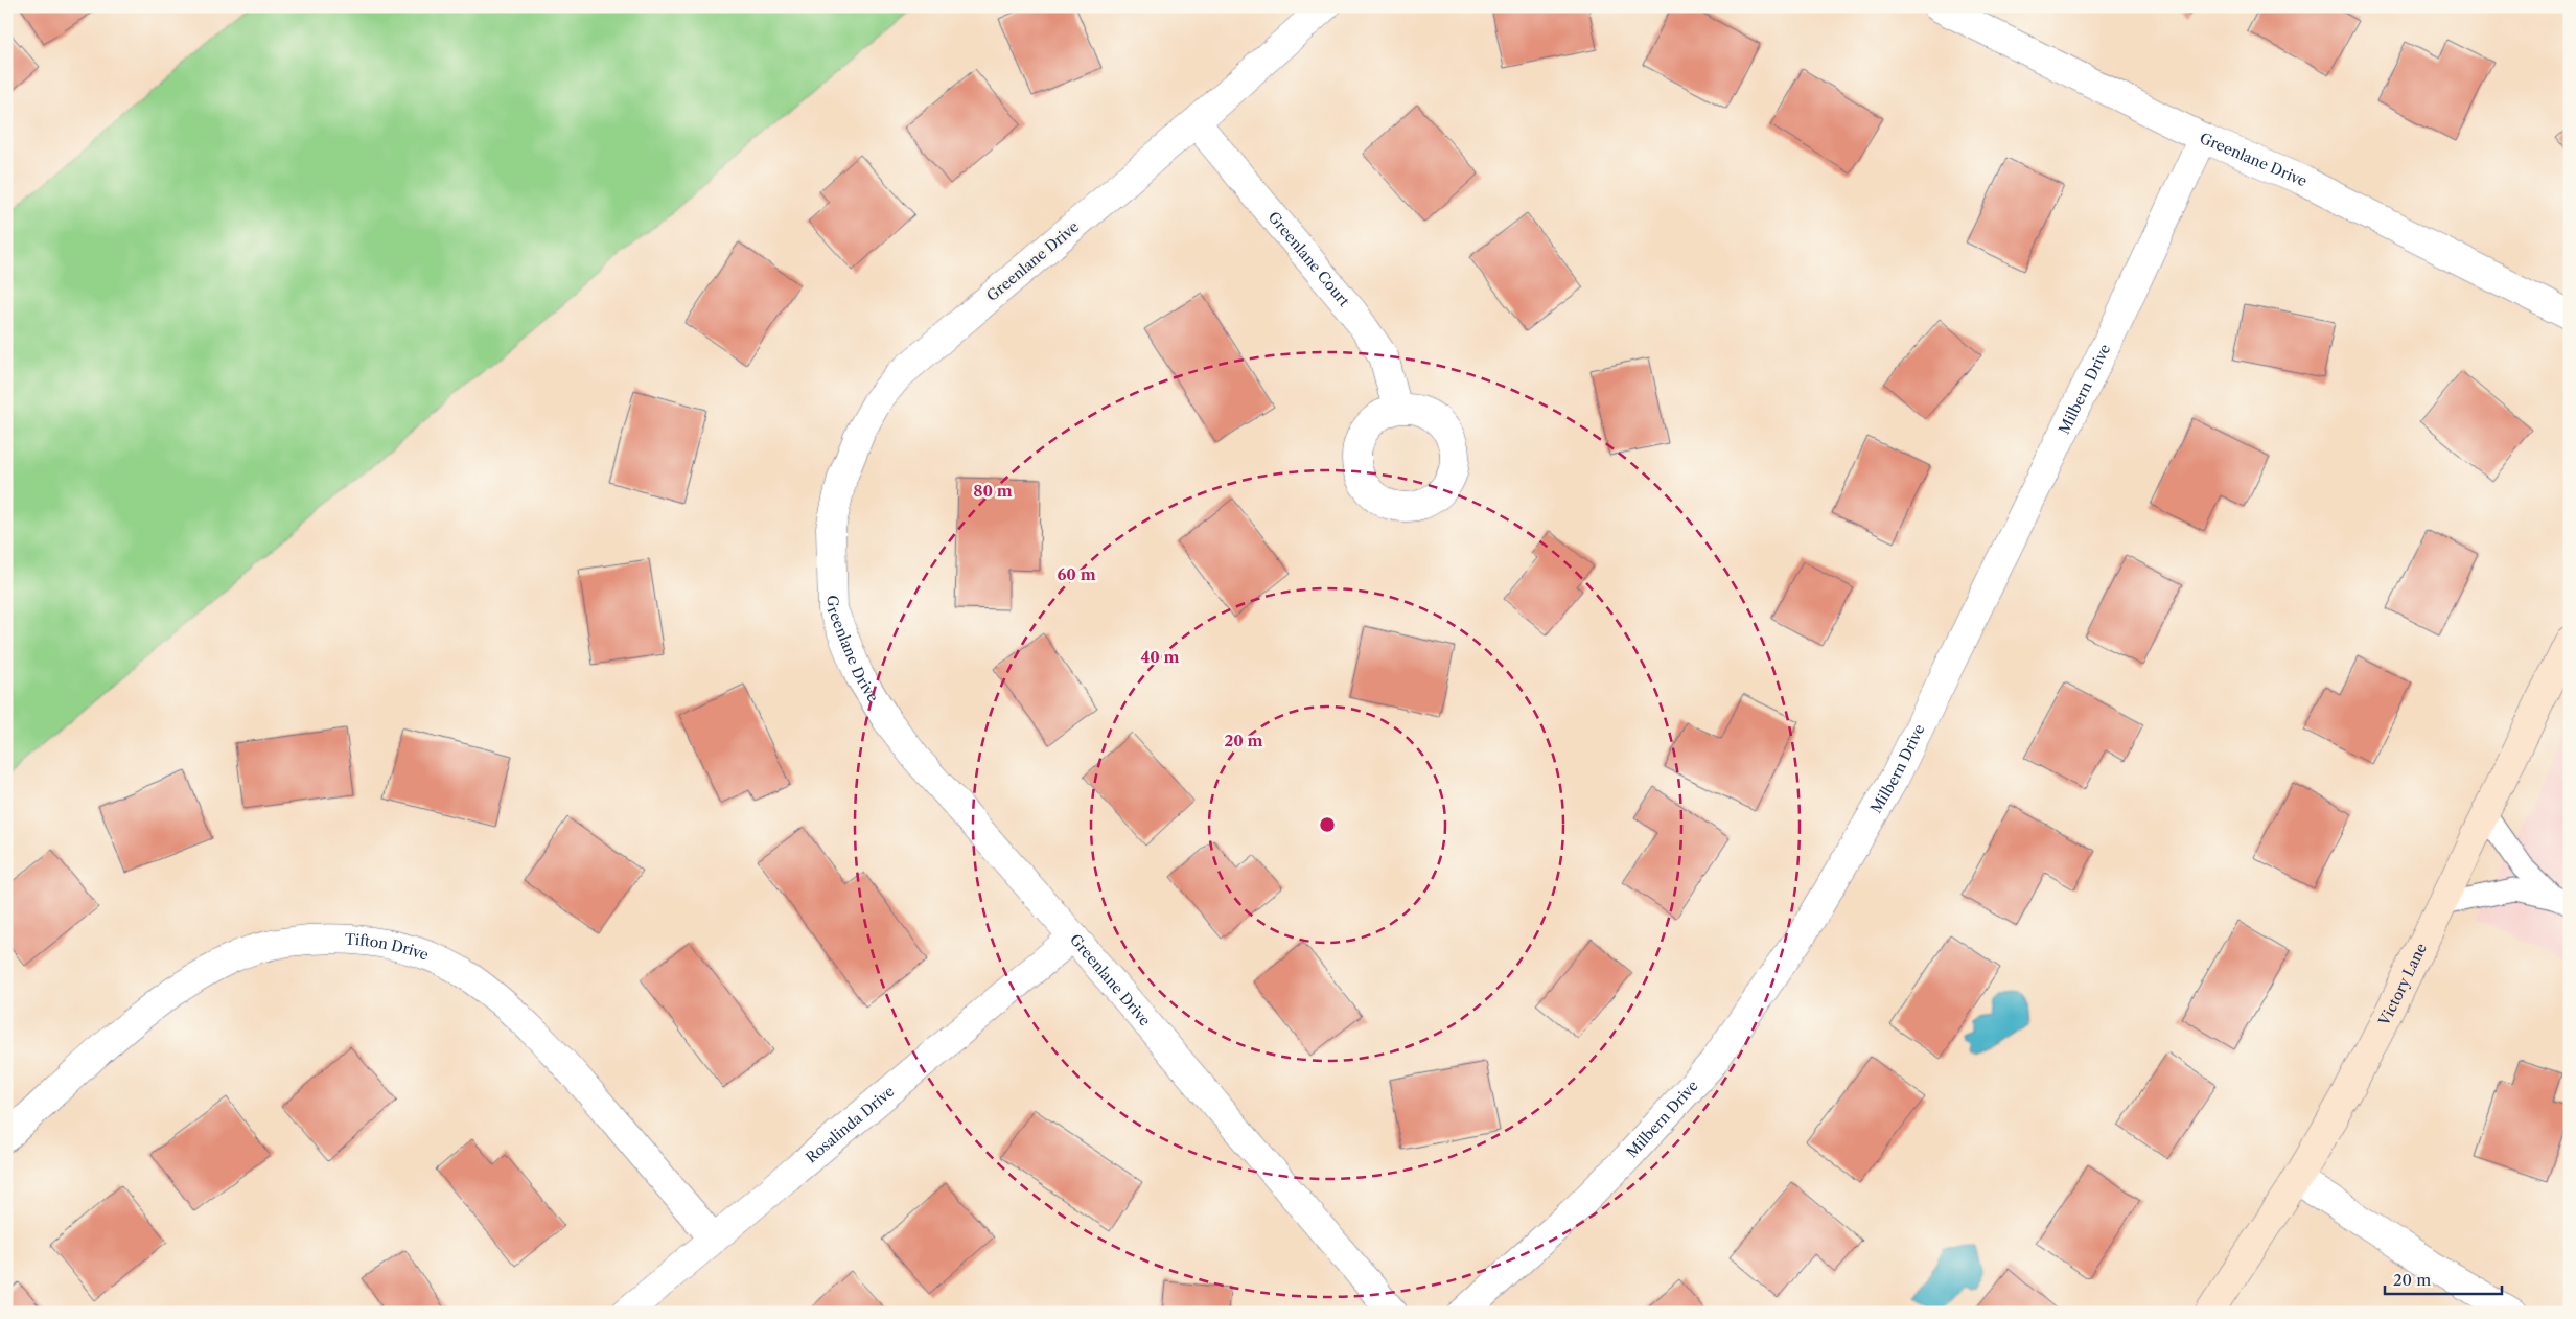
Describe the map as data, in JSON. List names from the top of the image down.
{
  "streets": {
    "street": [
      "Greenlane Drive",
      "Greenlane Court",
      "Milbern Drive",
      "Tifton Drive",
      "Victory Lane",
      "Rosalinda Drive"
    ]
  },
  "crossings": [
    ["Greenlane Drive", "Greenlane Court"],
    ["Greenlane Drive", "Milbern Drive"],
    ["Greenlane Drive", "Rosalinda Drive"],
    ["Tifton Drive", "Rosalinda Drive"]
  ],
  "scale_bar": "20 m",
  "rings": [
    "80 m",
    "60 m",
    "40 m",
    "20 m"
  ]
}
